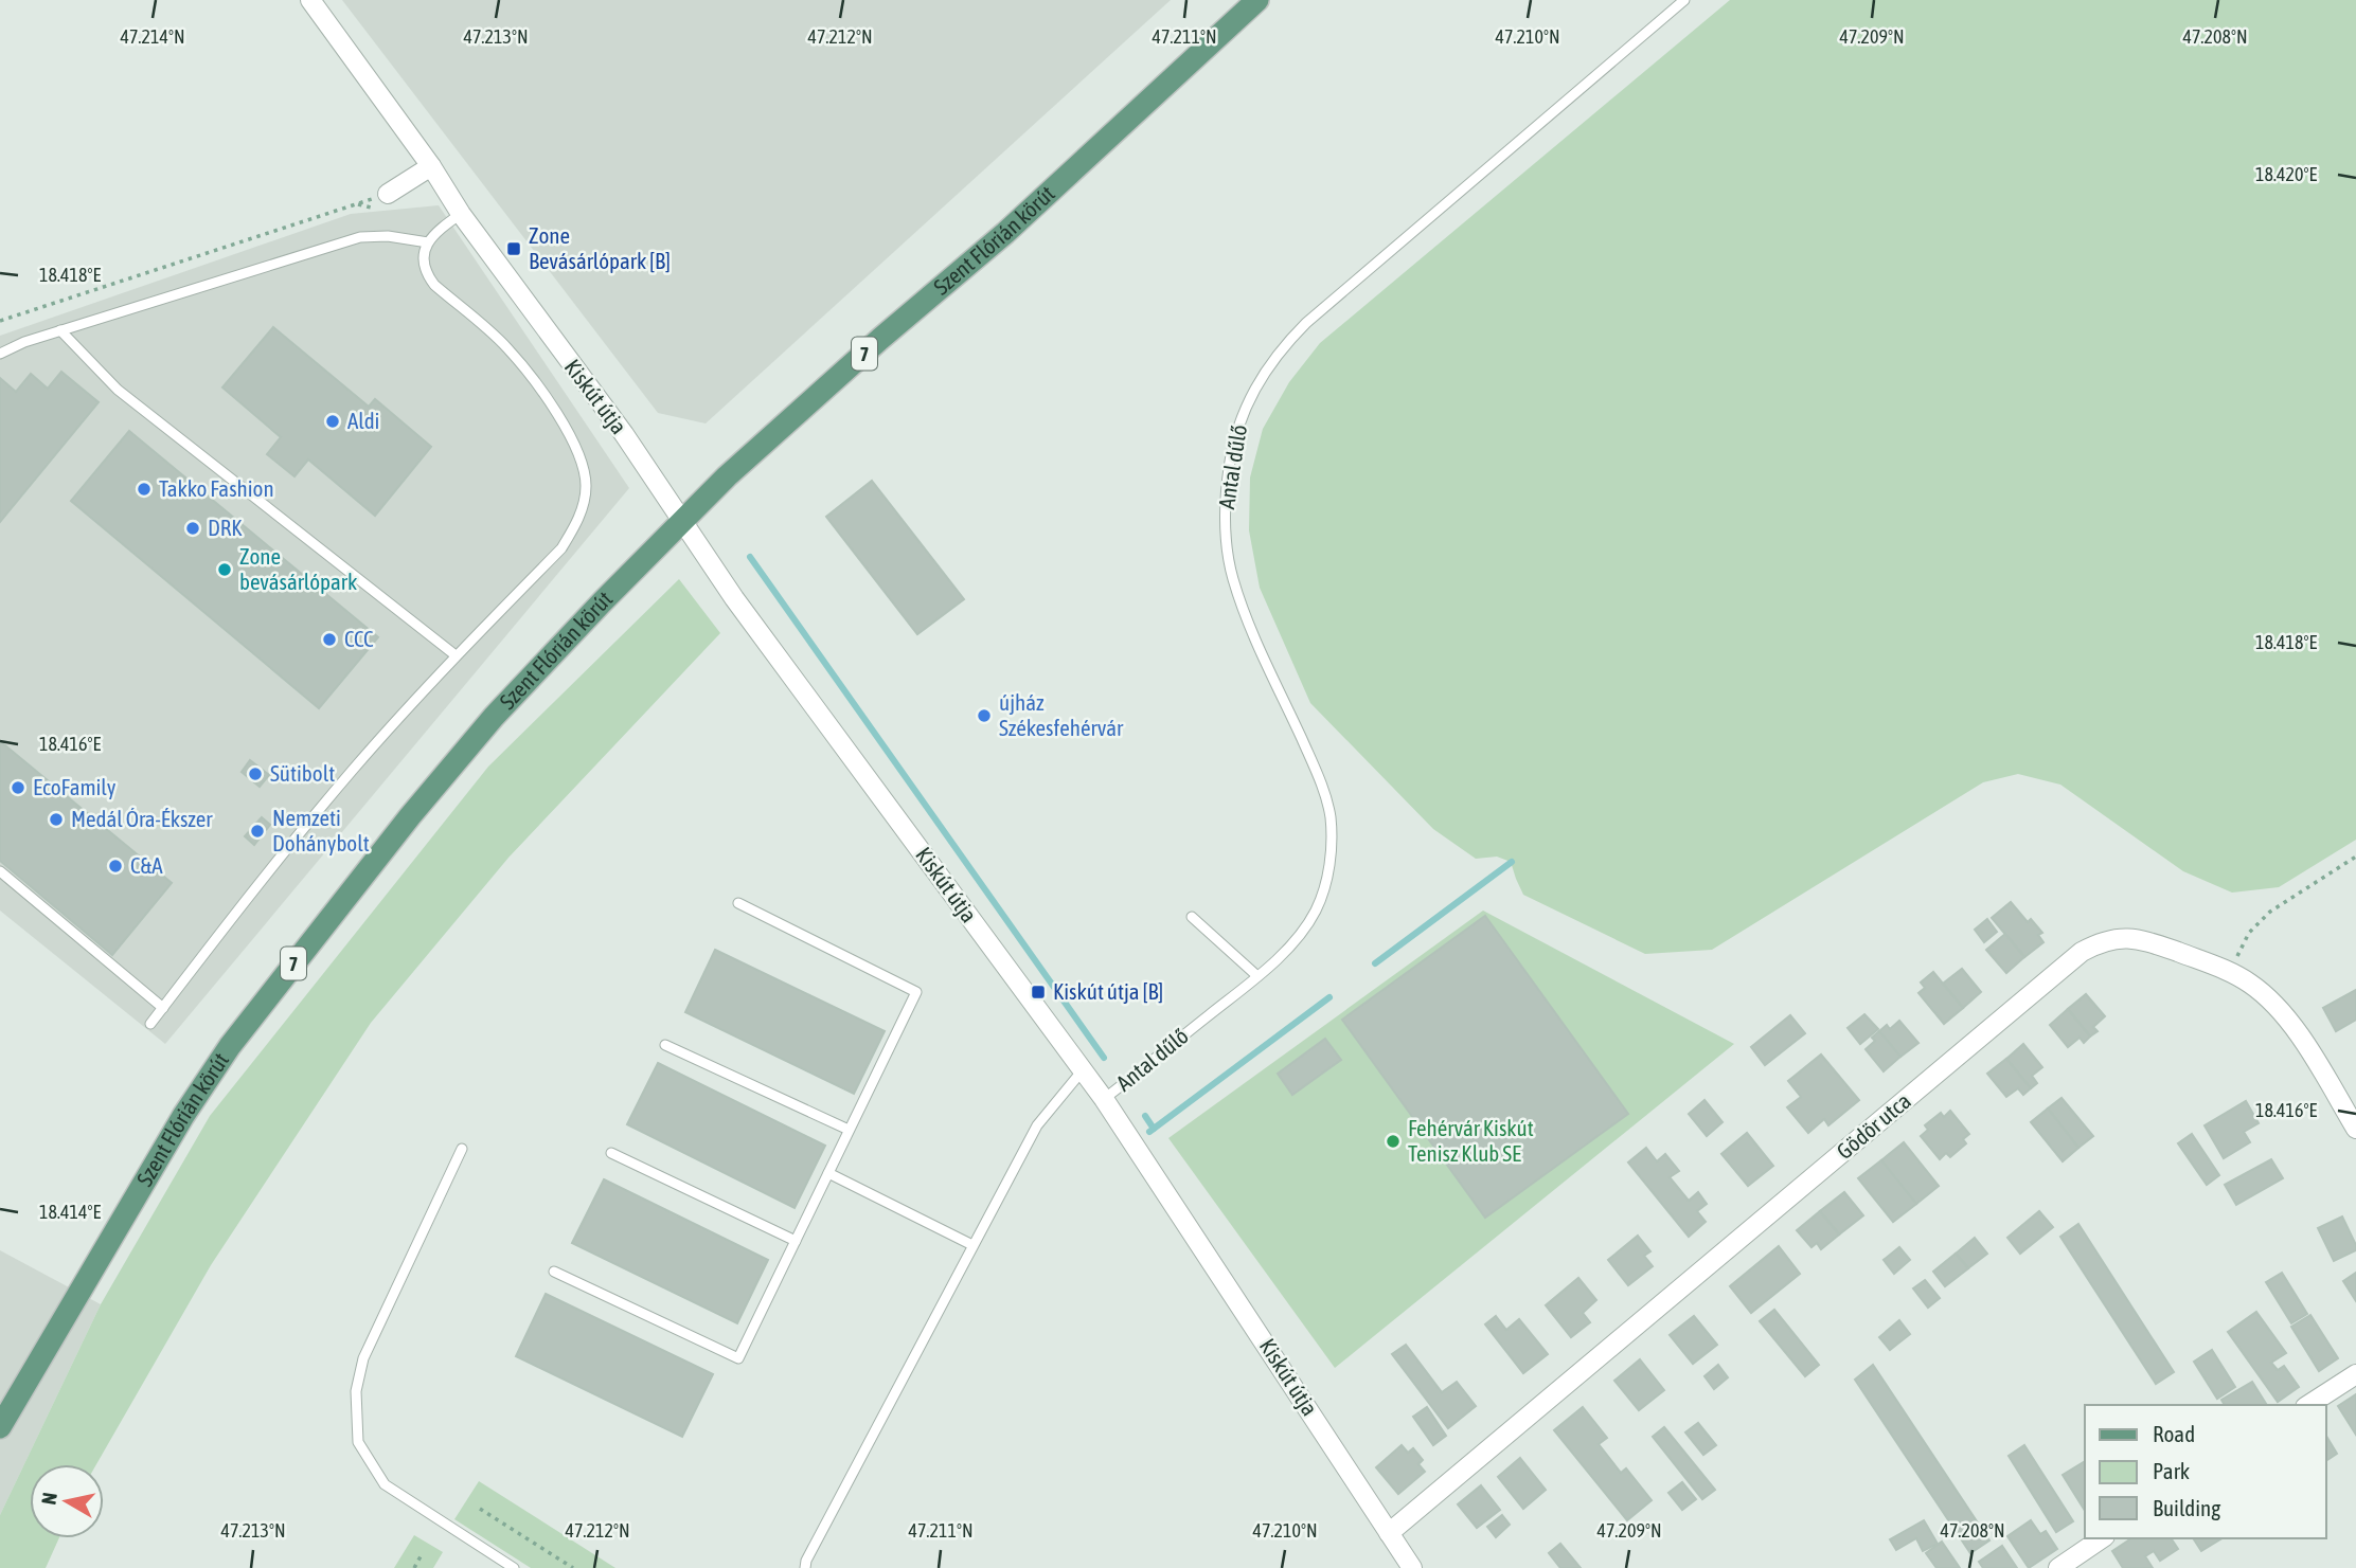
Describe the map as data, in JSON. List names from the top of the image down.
{
  "streets": {
    "main road": ["Szent Flórián körút", "7"],
    "street": ["Kiskút útja", "Gödör utca"],
    "lane": ["Antal dűlő"]
  },
  "crossings": [
    ["Szent Flórián körút", "Kiskút útja"],
    ["Kiskút útja", "Antal dűlő"],
    ["Kiskút útja", "Gödör utca"]
  ],
  "places": {
    "transit": ["Zone Bevásárlópark [B]", "Kiskút útja [B]"],
    "other": [
      "Aldi",
      "Takko Fashion",
      "DRK",
      "Zone bevásárlópark",
      "CCC",
      "újház Székesfehérvár",
      "Sütibolt",
      "EcoFamily",
      "Medál Óra-Ékszer",
      "Nemzeti Dohánybolt",
      "C&A",
      "Fehérvár Kiskút Tenisz Klub SE"
    ]
  },
  "legend": ["Road", "Park", "Building"],
  "north": "left",
  "coordinates": [
    "47.214°N",
    "47.213°N",
    "47.210°N",
    "47.209°N",
    "47.212°N",
    "47.211°N",
    "47.208°N",
    "18.420°E",
    "18.418°E",
    "18.416°E",
    "18.414°E"
  ]
}
